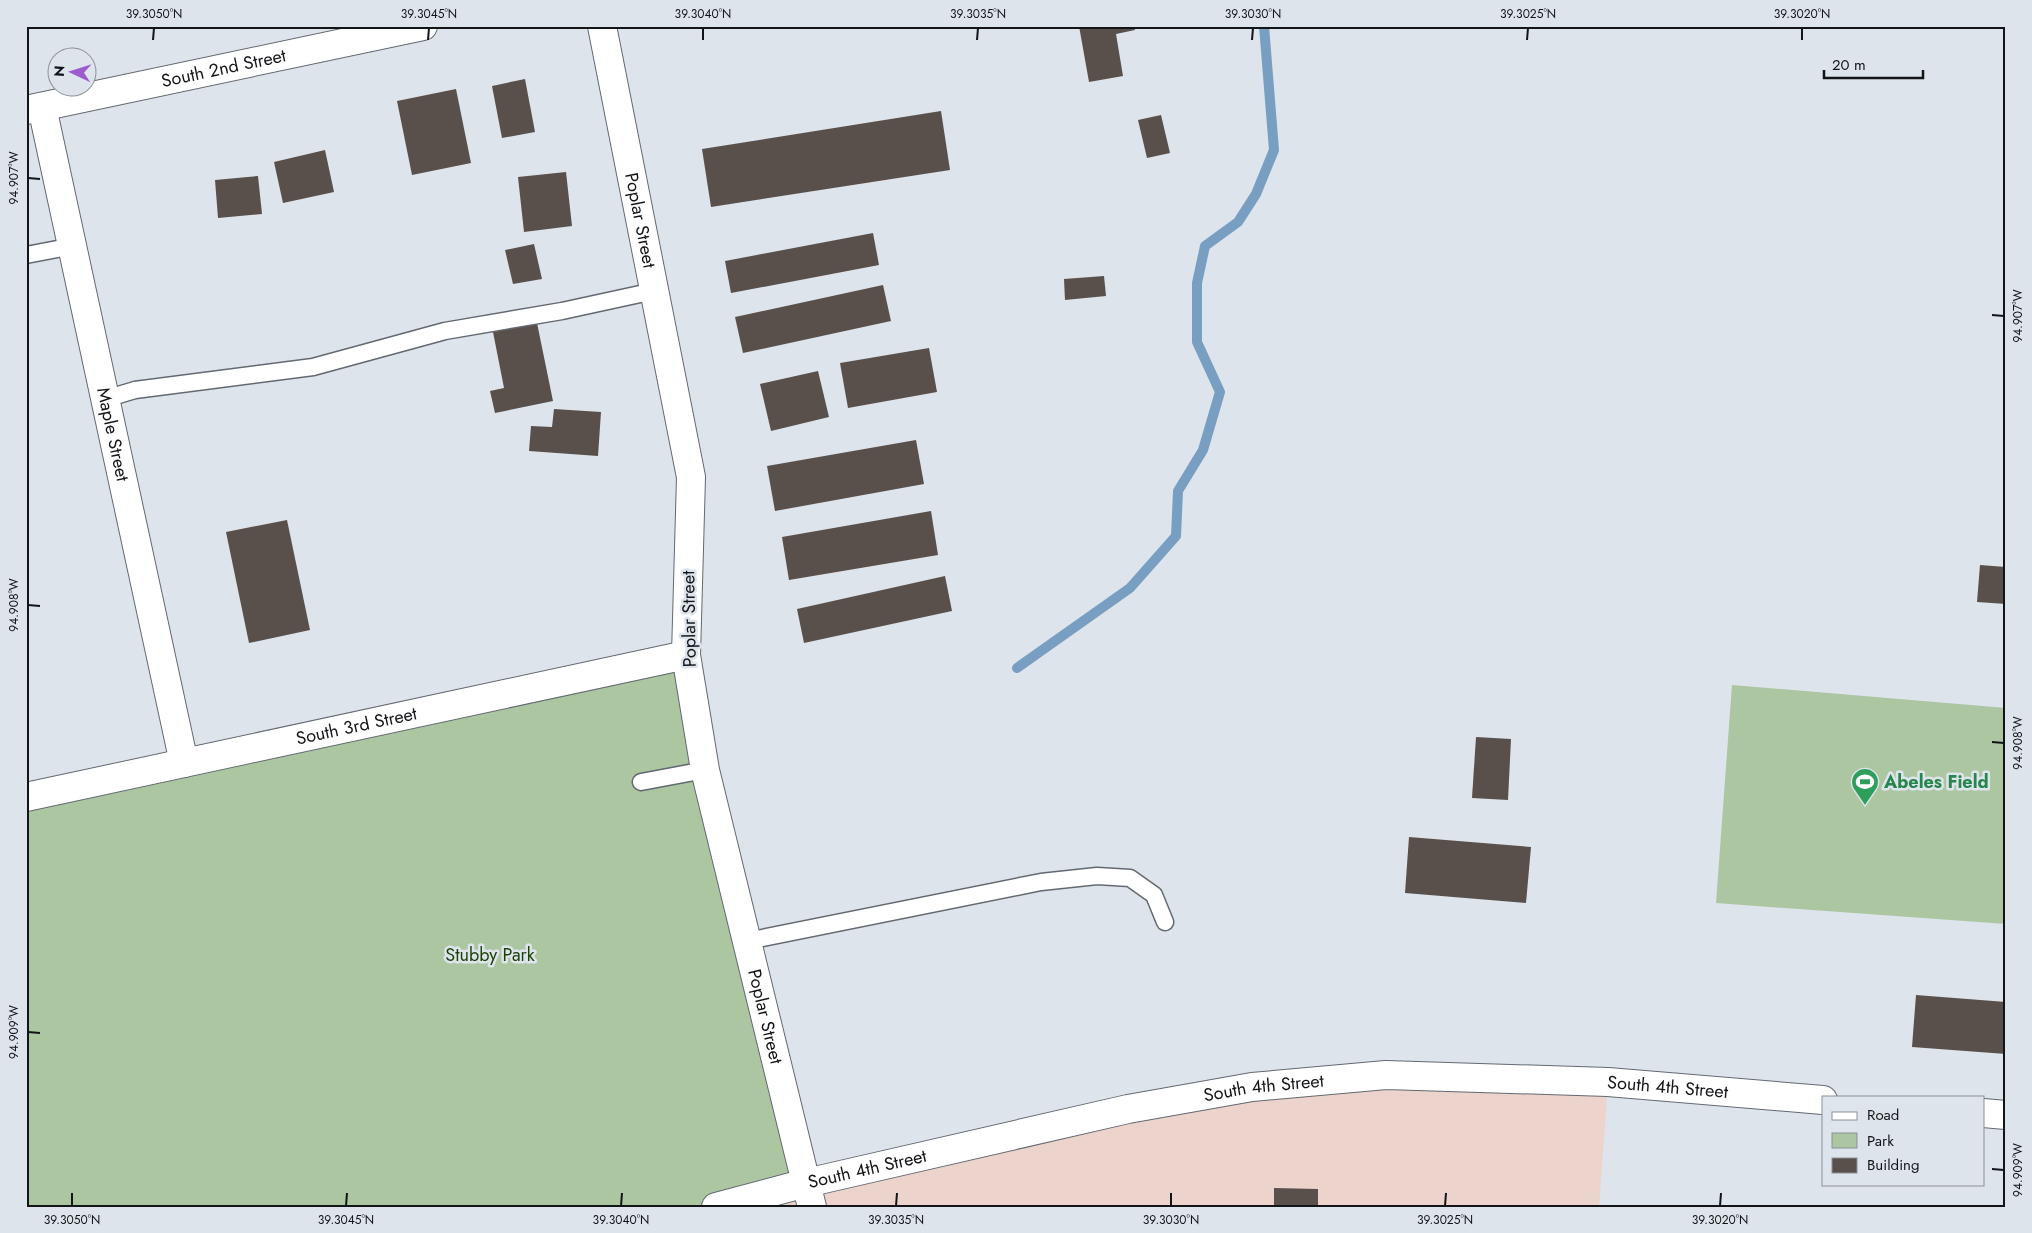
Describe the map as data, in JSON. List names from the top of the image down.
{
  "streets": {
    "main road": [
      "South 2nd Street",
      "Poplar Street",
      "Maple Street",
      "South 3rd Street",
      "South 4th Street"
    ]
  },
  "crossings": [
    ["South 2nd Street", "Maple Street"],
    ["Poplar Street", "South 3rd Street"],
    ["Poplar Street", "South 4th Street"],
    ["Maple Street", "South 3rd Street"]
  ],
  "parks": ["Stubby Park"],
  "places": {
    "sports": ["Abeles Field"]
  },
  "legend": ["Road", "Park", "Building"],
  "scale_bar": "20 m",
  "north": "left",
  "coordinates": [
    "39.3050°N",
    "39.3045°N",
    "39.3040°N",
    "39.3035°N",
    "39.3030°N",
    "39.3025°N",
    "39.3020°N",
    "94.907°W",
    "94.908°W",
    "94.909°W"
  ]
}
